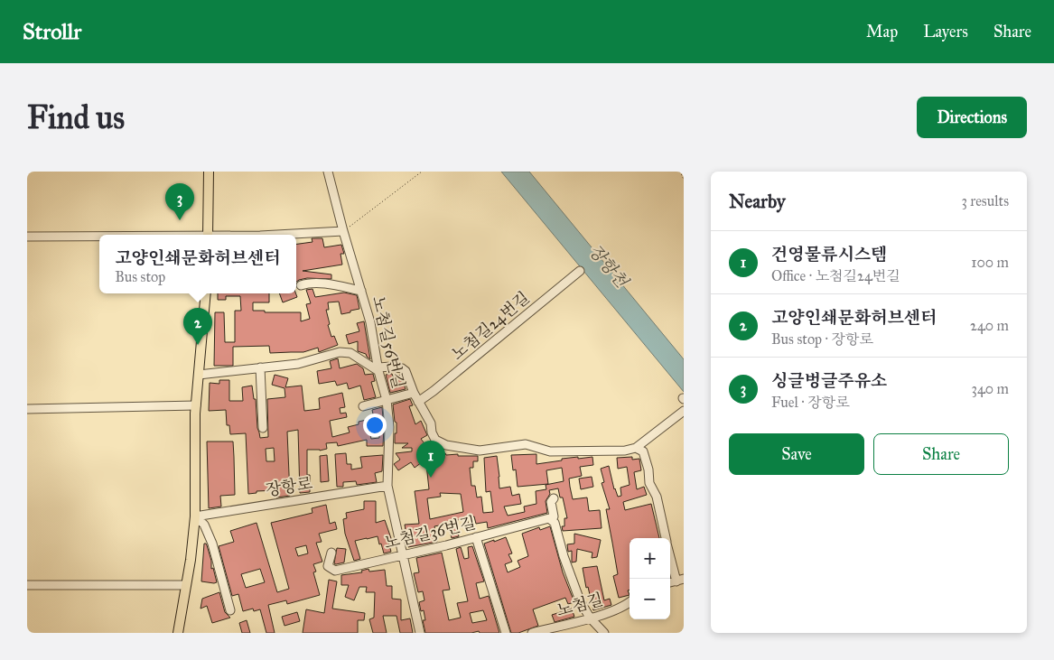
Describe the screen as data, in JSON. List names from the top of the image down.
{
  "streets": {
    "street": [
      "노첨길24번길",
      "노첨길56번길",
      "장항로",
      "노첨길36번길",
      "노첨길"
    ]
  },
  "crossings": [
    ["노첨길56번길", "장항로"],
    ["노첨길56번길", "노첨길36번길"]
  ],
  "water": ["장항천"],
  "page": {
    "header": "Strollr",
    "nav": ["Map", "Layers", "Share"],
    "buttons": [
      "Directions",
      ["Save", "Share"]
    ],
    "title": "Find us",
    "heading": ["Nearby", "3 results"],
    "pins": ["3", "2", "1"],
    "list": [
      {
        "mark": "1",
        "name": "건영물류시스템",
        "note": "Office · 노첨길24번길",
        "value": "100 m"
      },
      {
        "mark": "2",
        "name": "고양인쇄문화허브센터",
        "note": "Bus stop · 장항로",
        "value": "240 m"
      },
      {
        "mark": "3",
        "name": "싱글벙글주유소",
        "note": "Fuel · 장항로",
        "value": "340 m"
      }
    ],
    "popup": ["고양인쇄문화허브센터", "Bus stop"],
    "map_buttons": ["+", "−"]
  }
}
